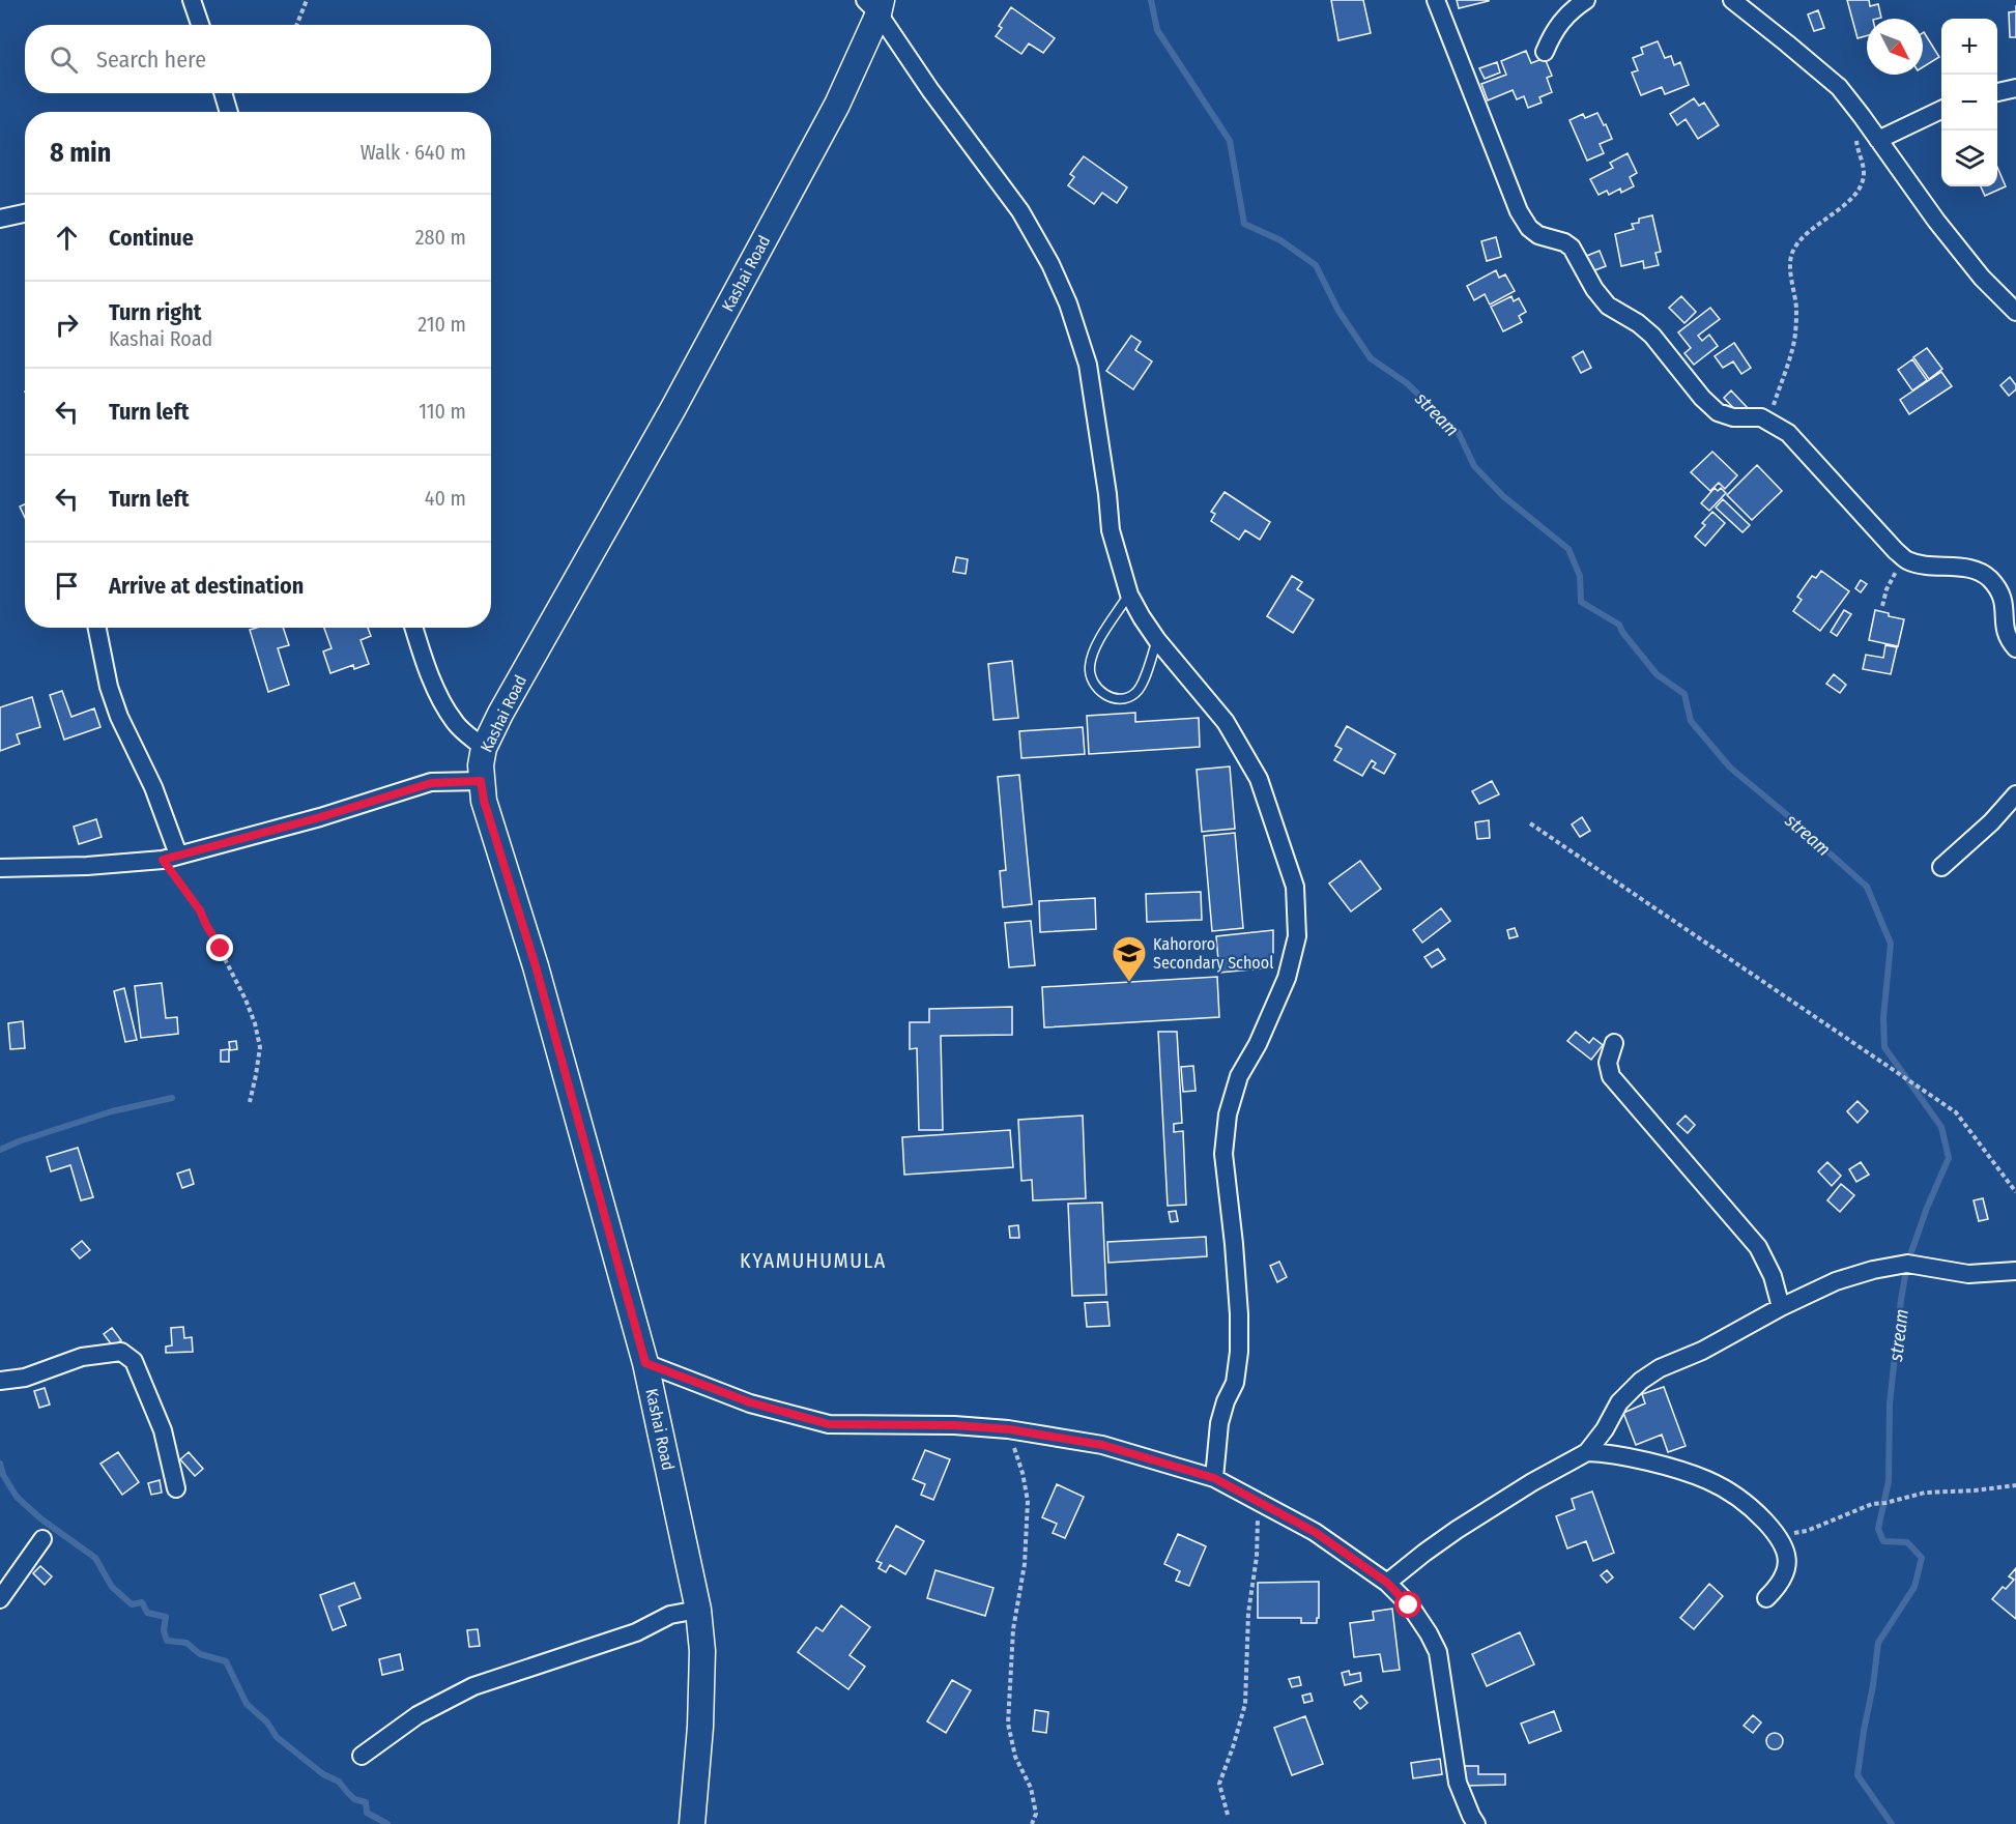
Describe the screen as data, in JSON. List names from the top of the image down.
{
  "streets": {
    "street": ["Kashai Road"]
  },
  "districts": ["KYAMUHUMULA"],
  "water": ["stream"],
  "places": {
    "school or university": ["Kahororo Secondary School"]
  },
  "north": "bottom right",
  "page": {
    "map_buttons": ["+", "−"],
    "search": "Search here",
    "heading": ["8 min", "Walk · 640 m"],
    "list": [
      ["Continue", "280 m"],
      ["Turn right", "Kashai Road", "210 m"],
      ["Turn left", "110 m"],
      ["Turn left", "40 m"],
      "Arrive at destination"
    ]
  }
}
